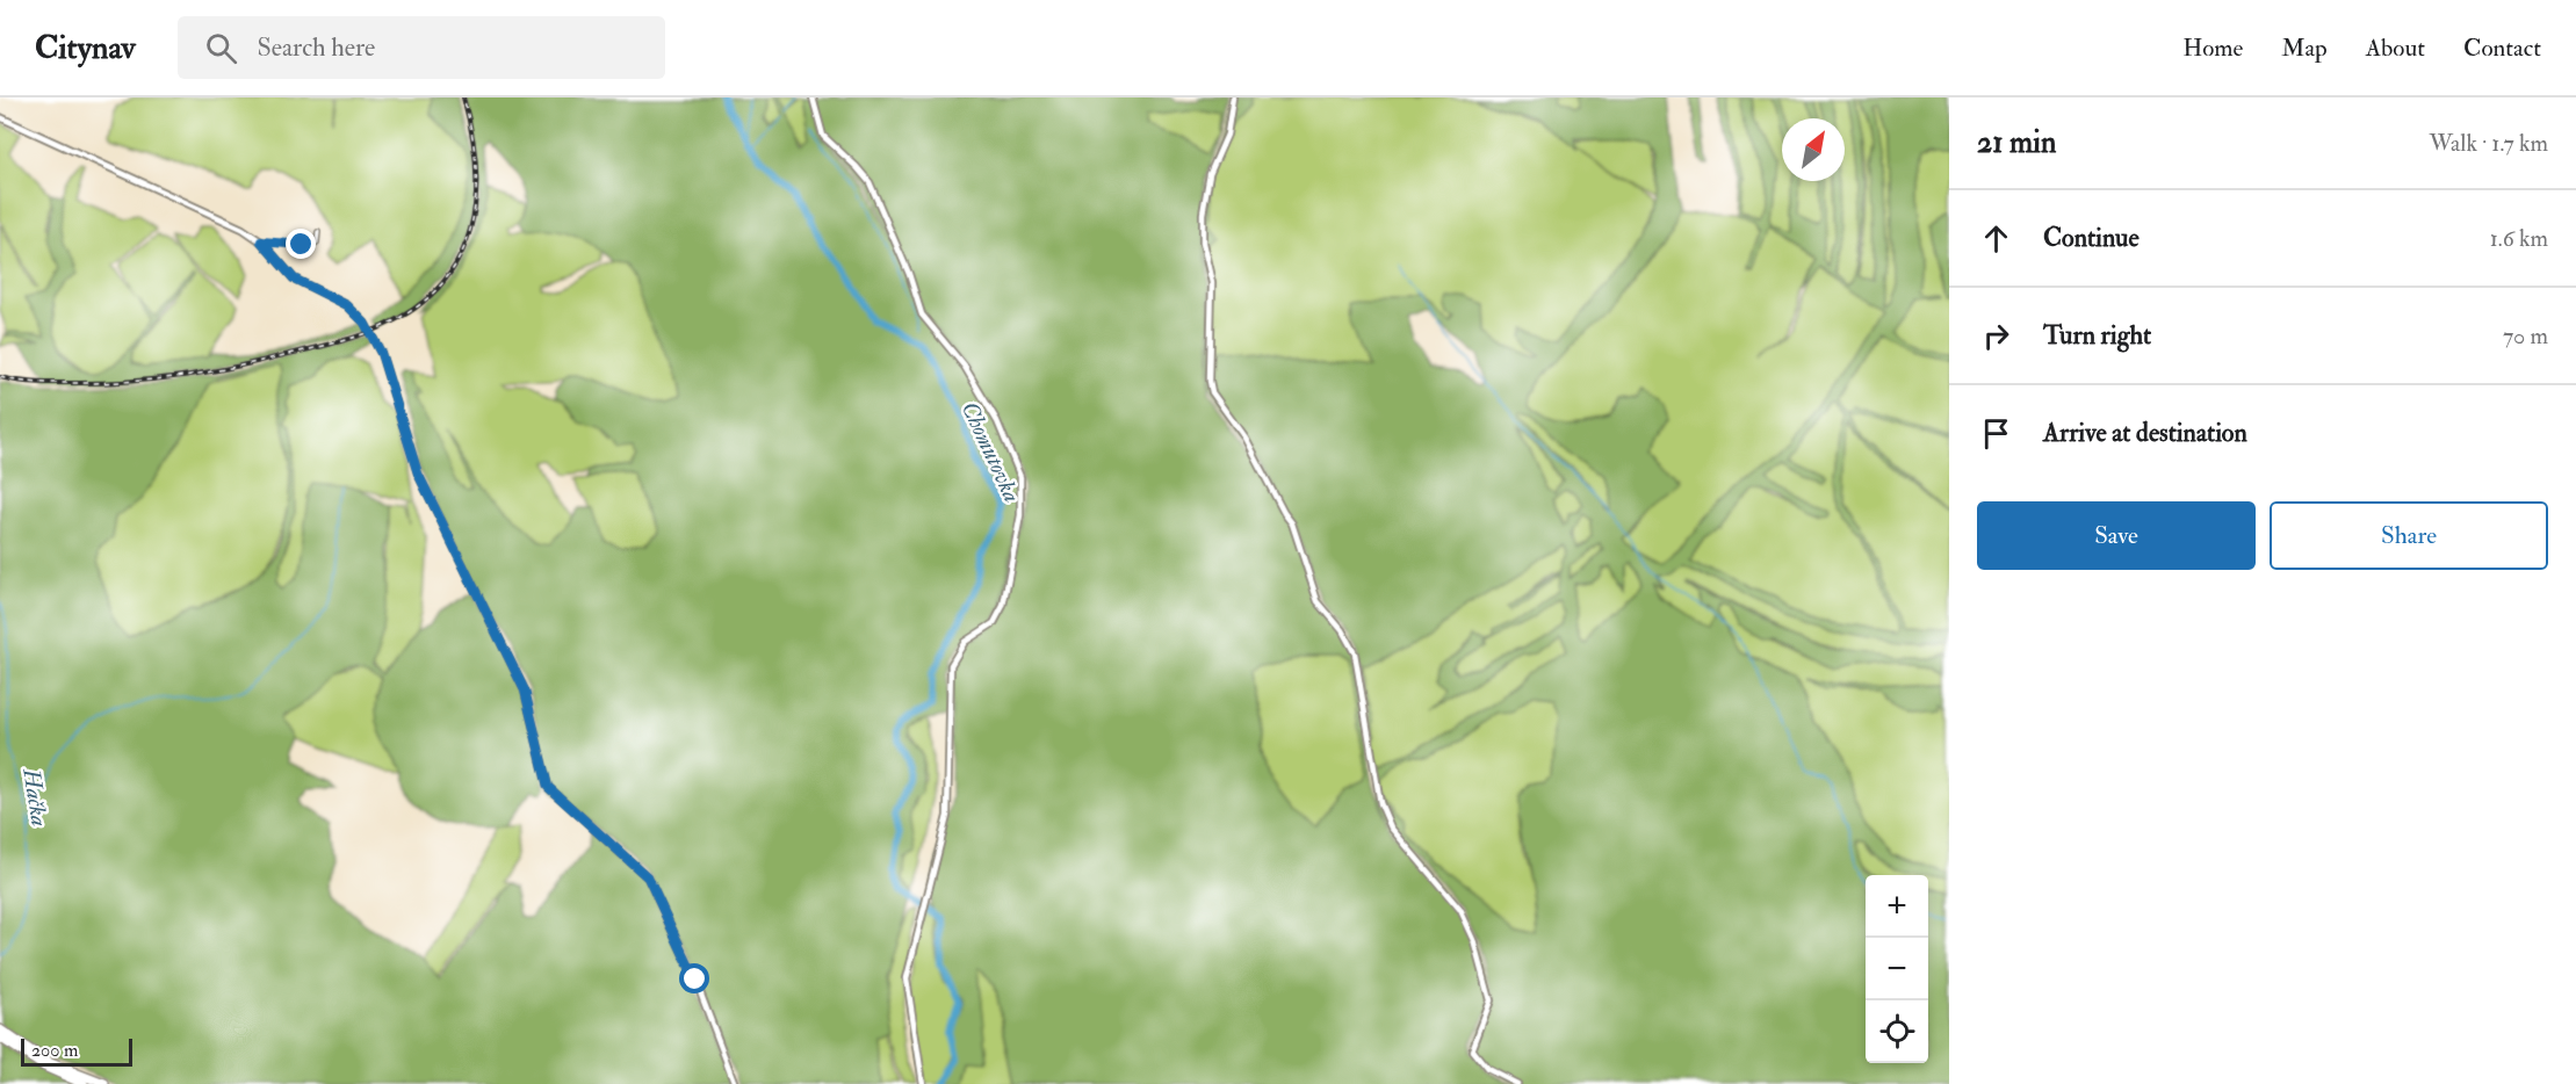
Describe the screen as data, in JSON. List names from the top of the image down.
{
  "water": ["Chomutovka", "Hačka"],
  "scale_bar": "200 m",
  "north": "top right",
  "page": {
    "header": "Citynav",
    "search": "Search here",
    "nav": [
      "Home",
      "Map",
      "About",
      "Contact"
    ],
    "heading": ["21 min", "Walk · 1.7 km"],
    "list": [
      ["Continue", "1.6 km"],
      ["Turn right", "70 m"],
      "Arrive at destination"
    ],
    "buttons": ["Save", "Share"],
    "map_buttons": ["+", "−"],
    "scale": "200 m"
  }
}
